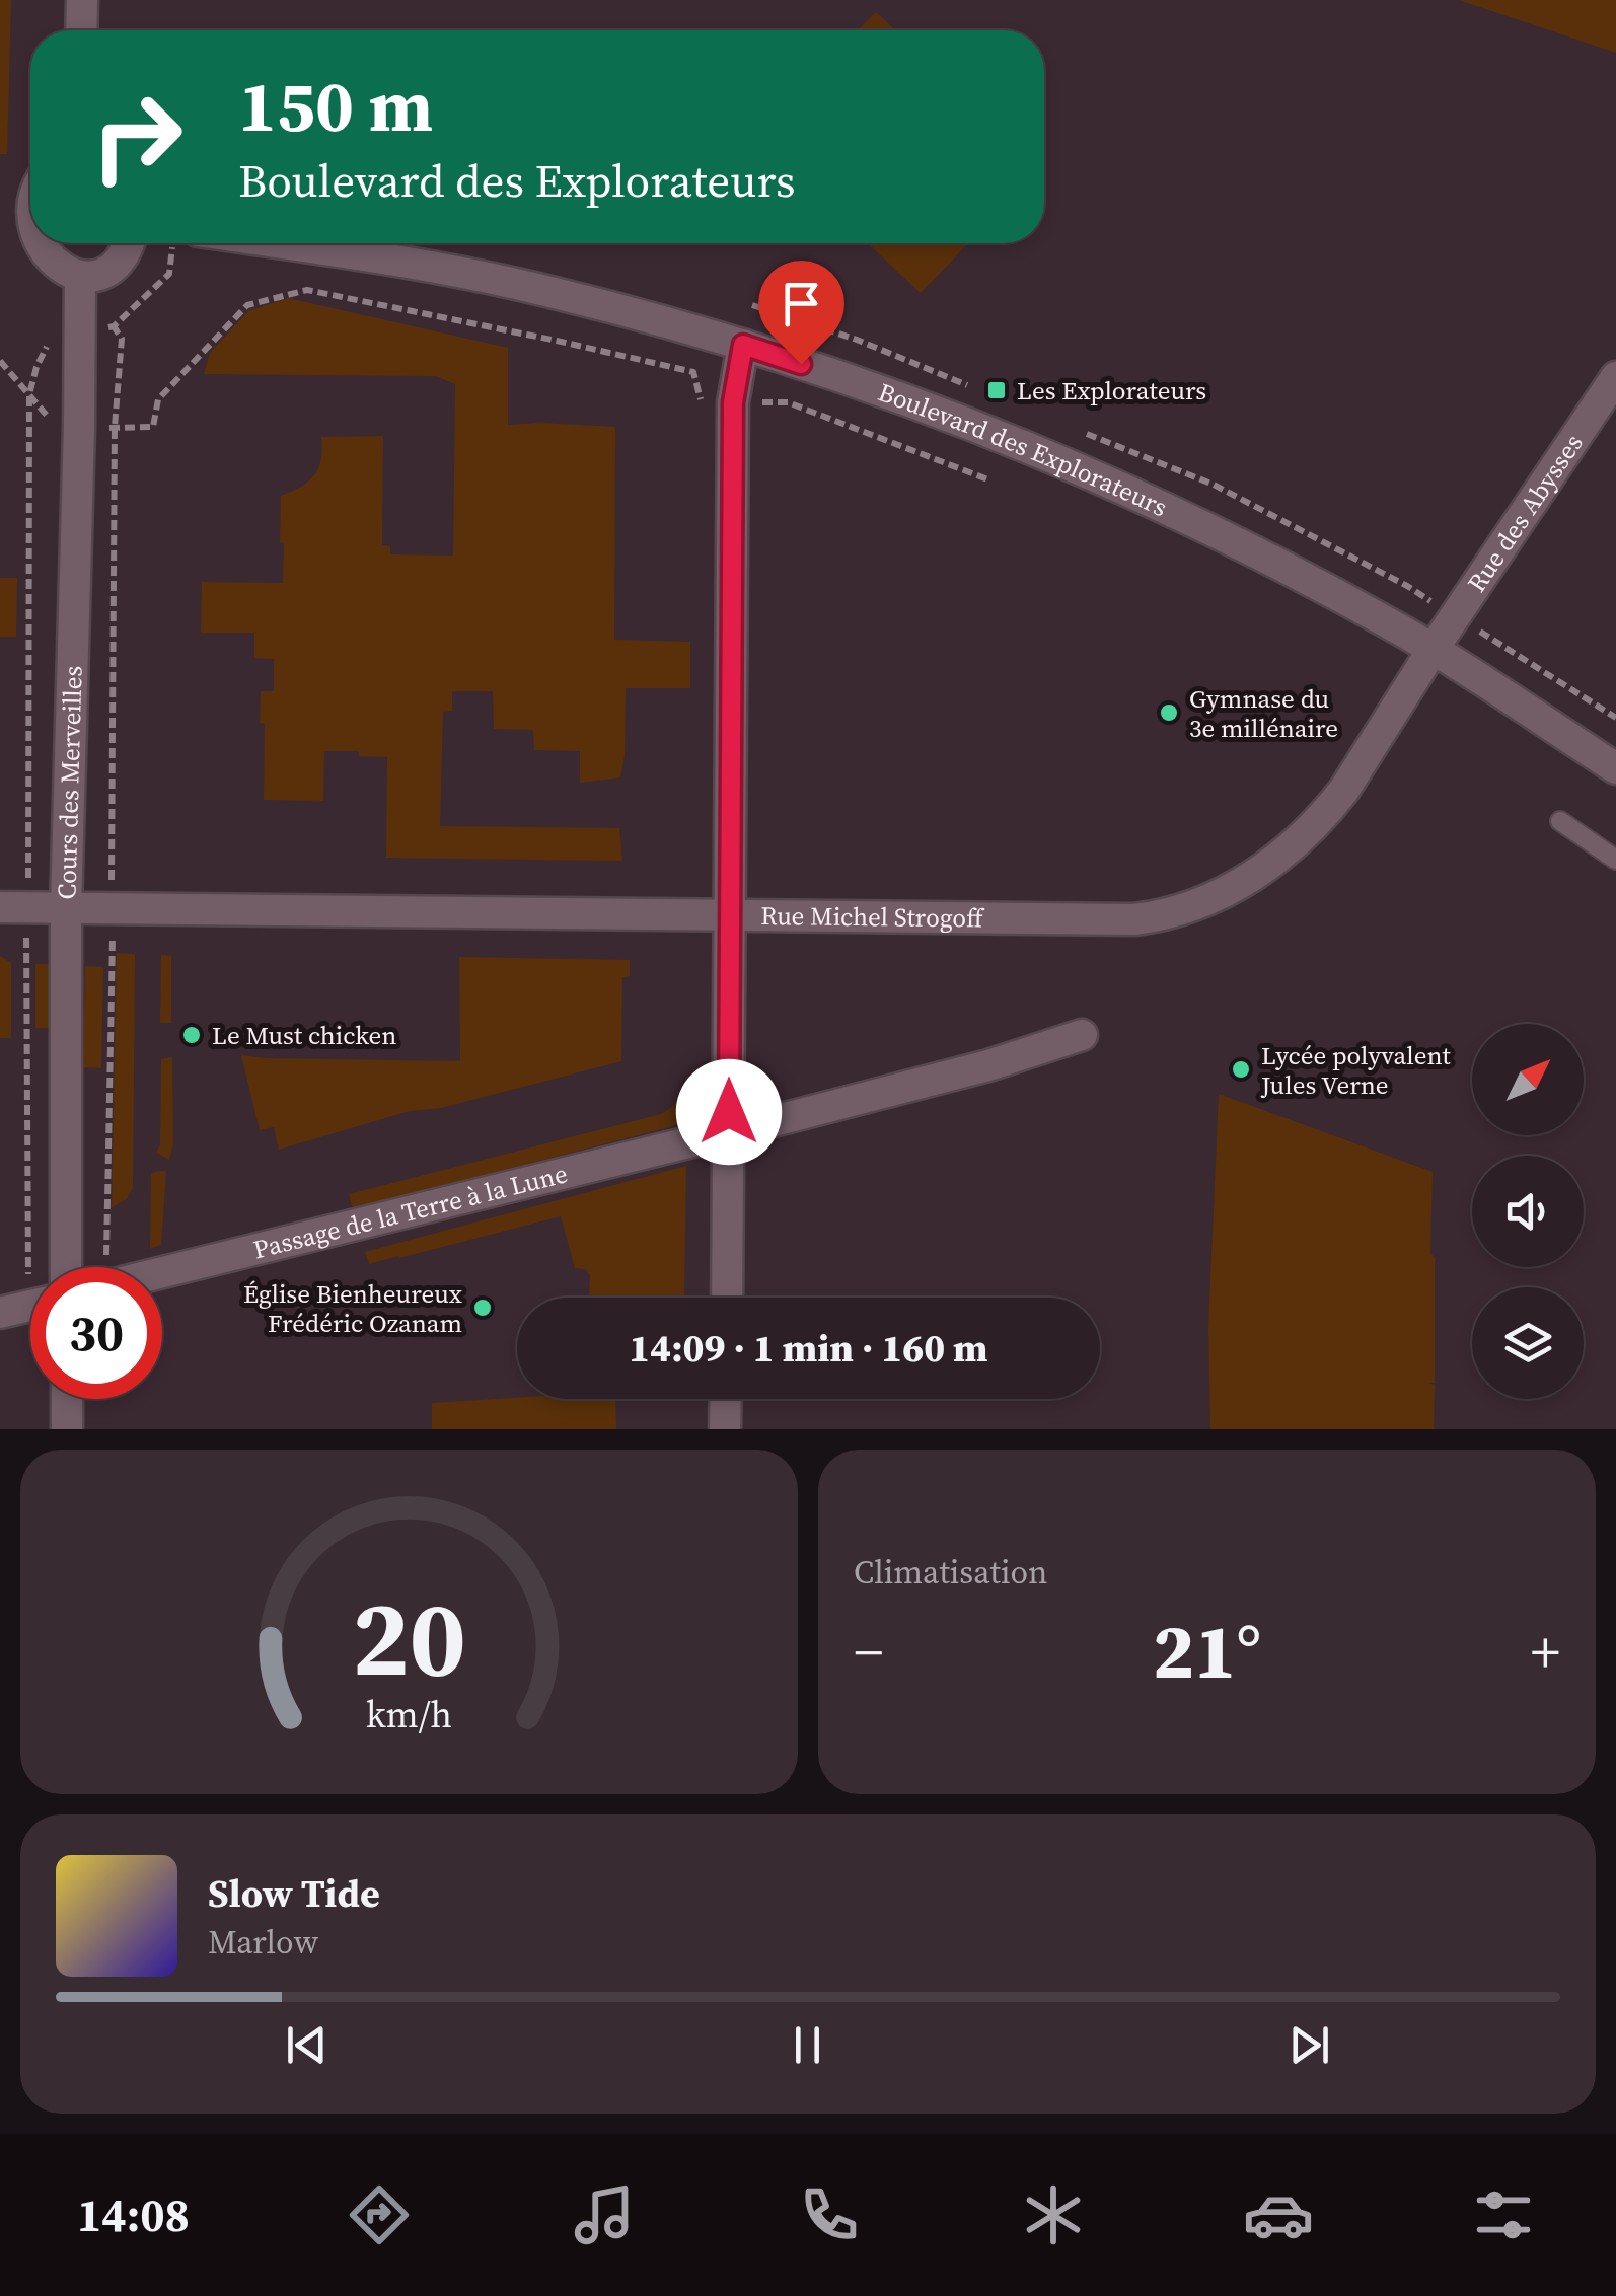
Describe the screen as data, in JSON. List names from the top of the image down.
{
  "streets": {
    "street": [
      "Boulevard des Explorateurs",
      "Rue des Abysses",
      "Cours des Merveilles",
      "Rue Michel Strogoff",
      "Passage de la Terre à la Lune"
    ]
  },
  "crossings": [
    ["Boulevard des Explorateurs", "Rue des Abysses"],
    ["Boulevard des Explorateurs", "Rue Michel Strogoff"],
    ["Rue des Abysses", "Rue Michel Strogoff"],
    ["Cours des Merveilles", "Rue Michel Strogoff"]
  ],
  "places": {
    "transit": ["Les Explorateurs"],
    "other": [
      "Gymnase du 3e millénaire",
      "Le Must chicken",
      "Lycée polyvalent Jules Verne",
      "Église Bienheureux Frédéric Ozanam"
    ]
  },
  "north": "top right",
  "page": {
    "turn": ["150 m", "Boulevard des Explorateurs"],
    "limit": "30",
    "trip": "14:09 · 1 min · 160 m",
    "tile": "Climatisation",
    "heat": ["−", "21°", "+"],
    "song": ["Slow Tide", "Marlow"],
    "tabs": "14:08",
    "gauge": ["20", "km/h"]
  }
}
